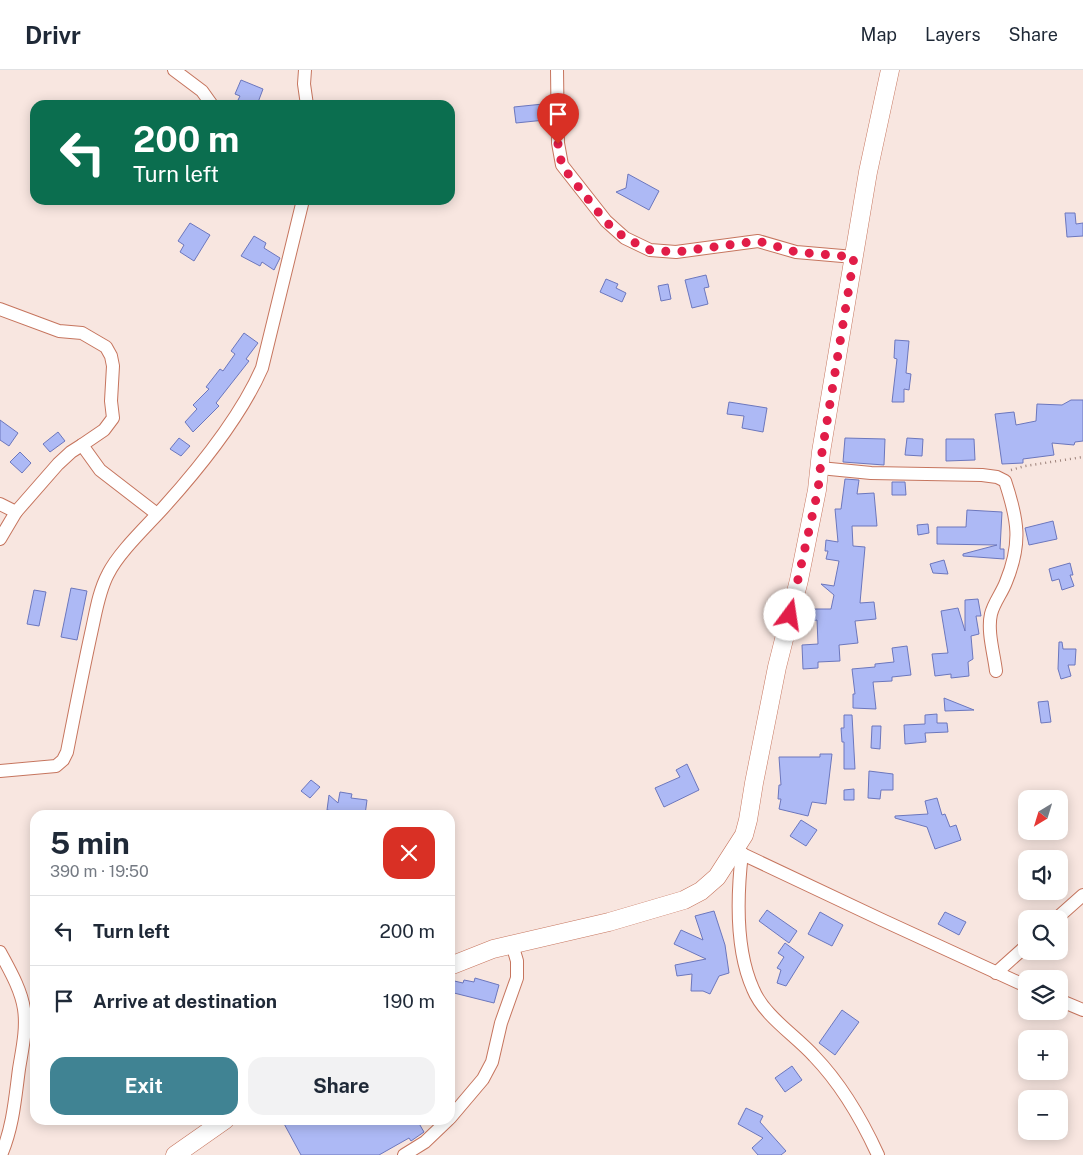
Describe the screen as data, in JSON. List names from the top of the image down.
{
  "north": "bottom left",
  "page": {
    "header": "Drivr",
    "nav": ["Map", "Layers", "Share"],
    "turn": ["200 m", "Turn left"],
    "map_buttons": ["+", "−"],
    "heading": ["5 min", "390 m · 19:50"],
    "list": [
      {
        "name": "Turn left",
        "value": "200 m"
      },
      {
        "name": "Arrive at destination",
        "value": "190 m"
      }
    ],
    "buttons": ["Exit", "Share"]
  }
}
